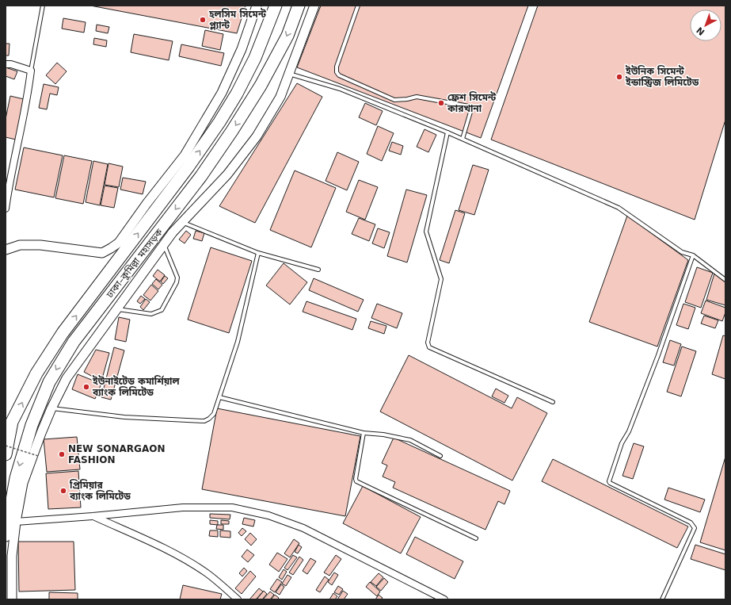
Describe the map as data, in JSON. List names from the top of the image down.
{
  "streets": {
    "highway": ["ঢাকা–কুমিল্লা মহাসড়ক"]
  },
  "places": [
    "হলসিম সিমেন্ট প্ল্যান্ট",
    "ইউনিক সিমেন্ট ইন্ডাস্ট্রিজ লিমিটেড",
    "ফ্রেশ সিমেন্ট কারখানা",
    "ইউনাইটেড কমার্শিয়াল ব্যাংক লিমিটেড",
    "NEW SONARGAON FASHION",
    "প্রিমিয়ার ব্যাংক লিমিটেড"
  ],
  "north": "bottom left"
}
